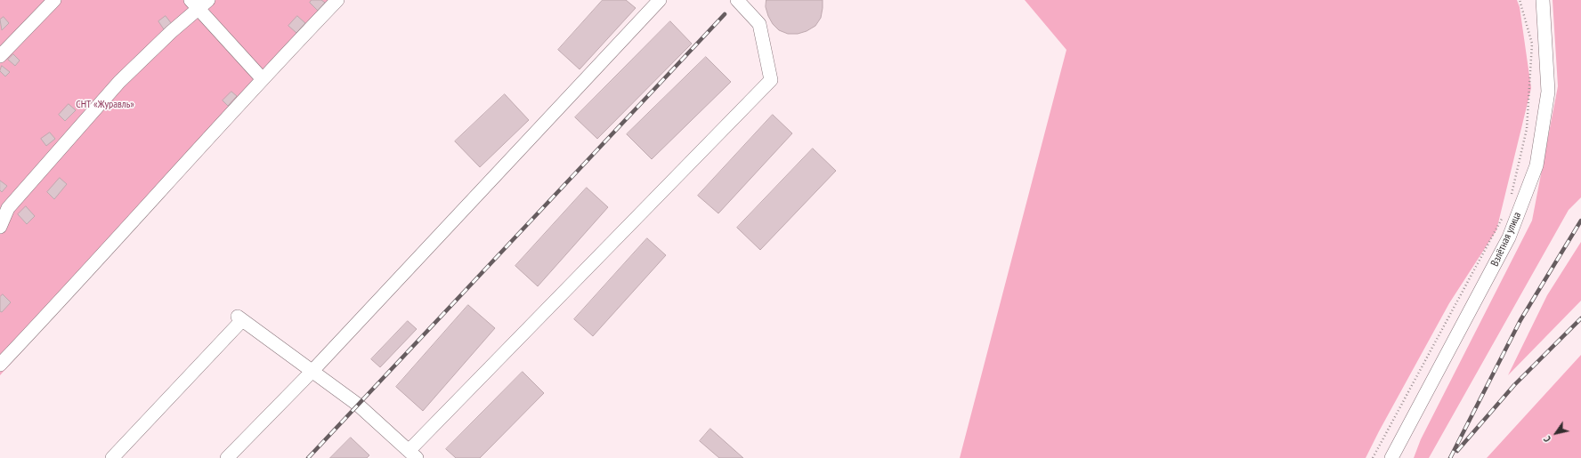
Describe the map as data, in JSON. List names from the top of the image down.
{
  "streets": {
    "street": ["Взлётная улица"]
  },
  "parks": ["СНТ «Журавль»"],
  "north": "bottom left"
}
